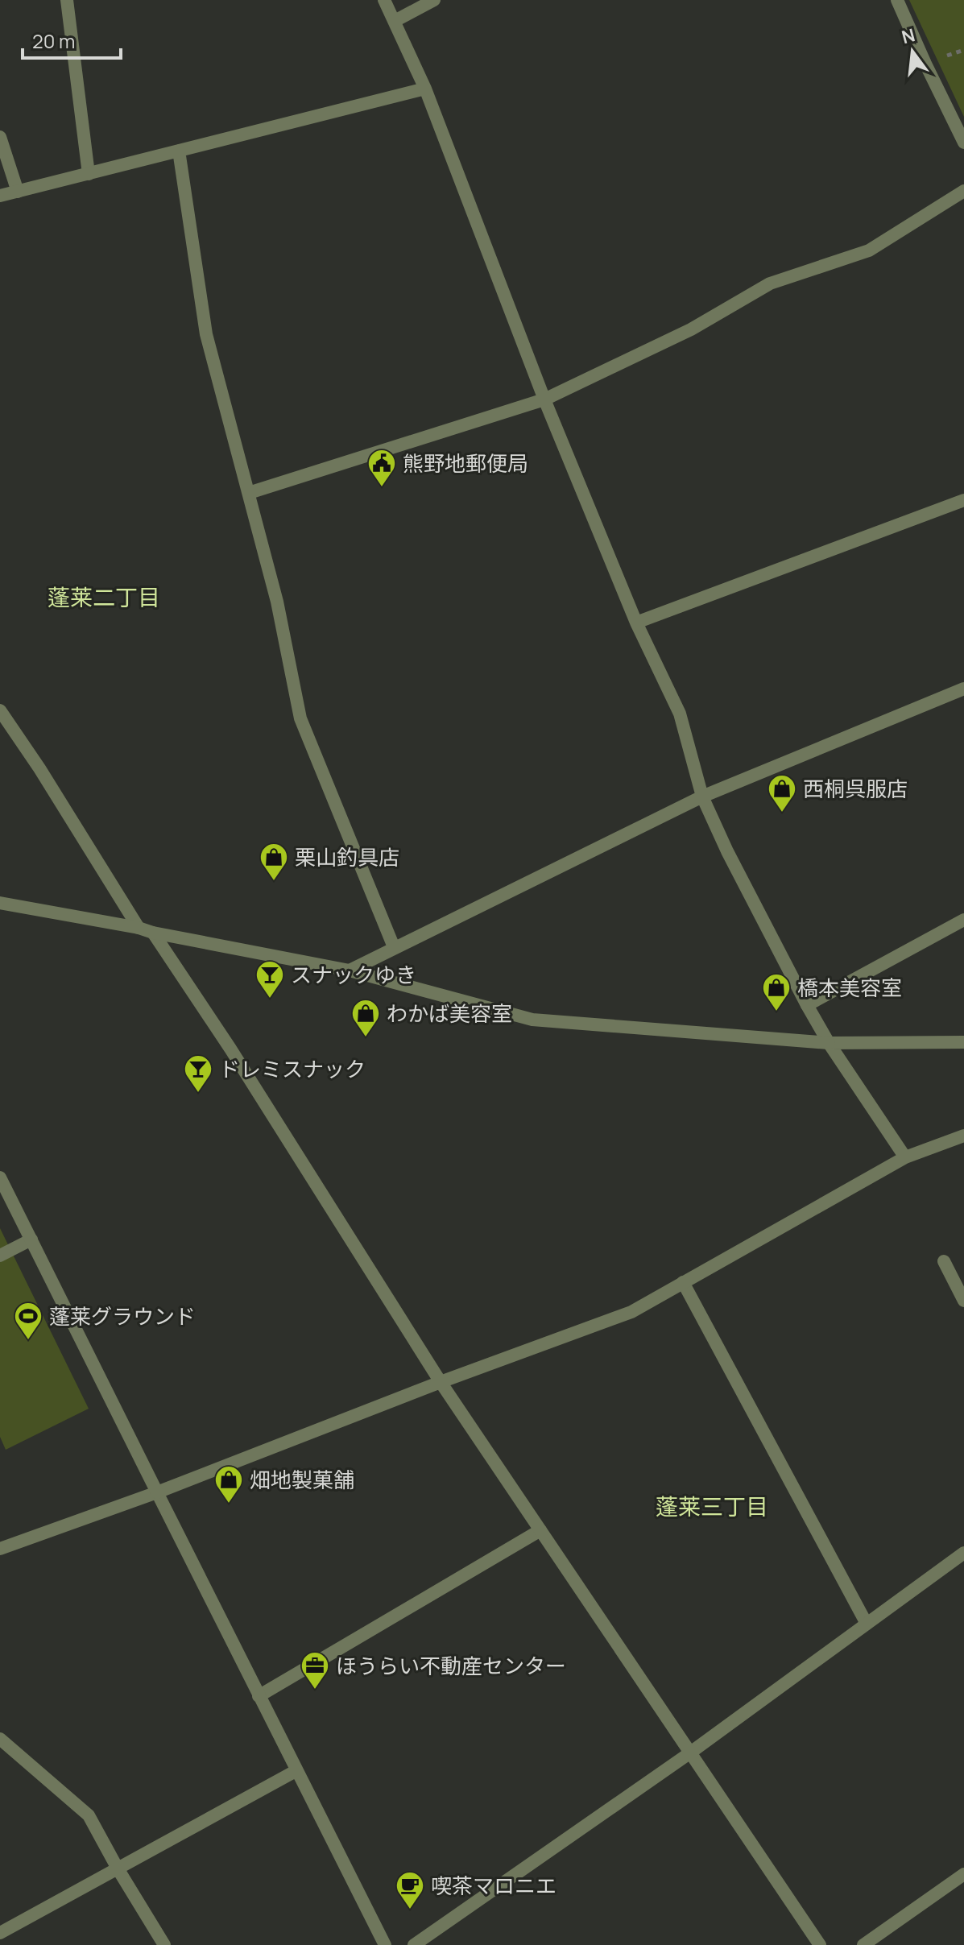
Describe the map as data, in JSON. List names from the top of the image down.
{
  "districts": ["蓬莱二丁目", "蓬莱三丁目"],
  "places": {
    "public building": ["熊野地郵便局"],
    "shop": [
      "西桐呉服店",
      "栗山釣具店",
      "橋本美容室",
      "わかば美容室",
      "畑地製菓舗"
    ],
    "bar": ["スナックゆき", "ドレミスナック"],
    "sports": ["蓬莱グラウンド"],
    "office": ["ほうらい不動産センター"],
    "cafe": ["喫茶マロニエ"]
  },
  "scale_bar": "20 m",
  "north": "top"
}
